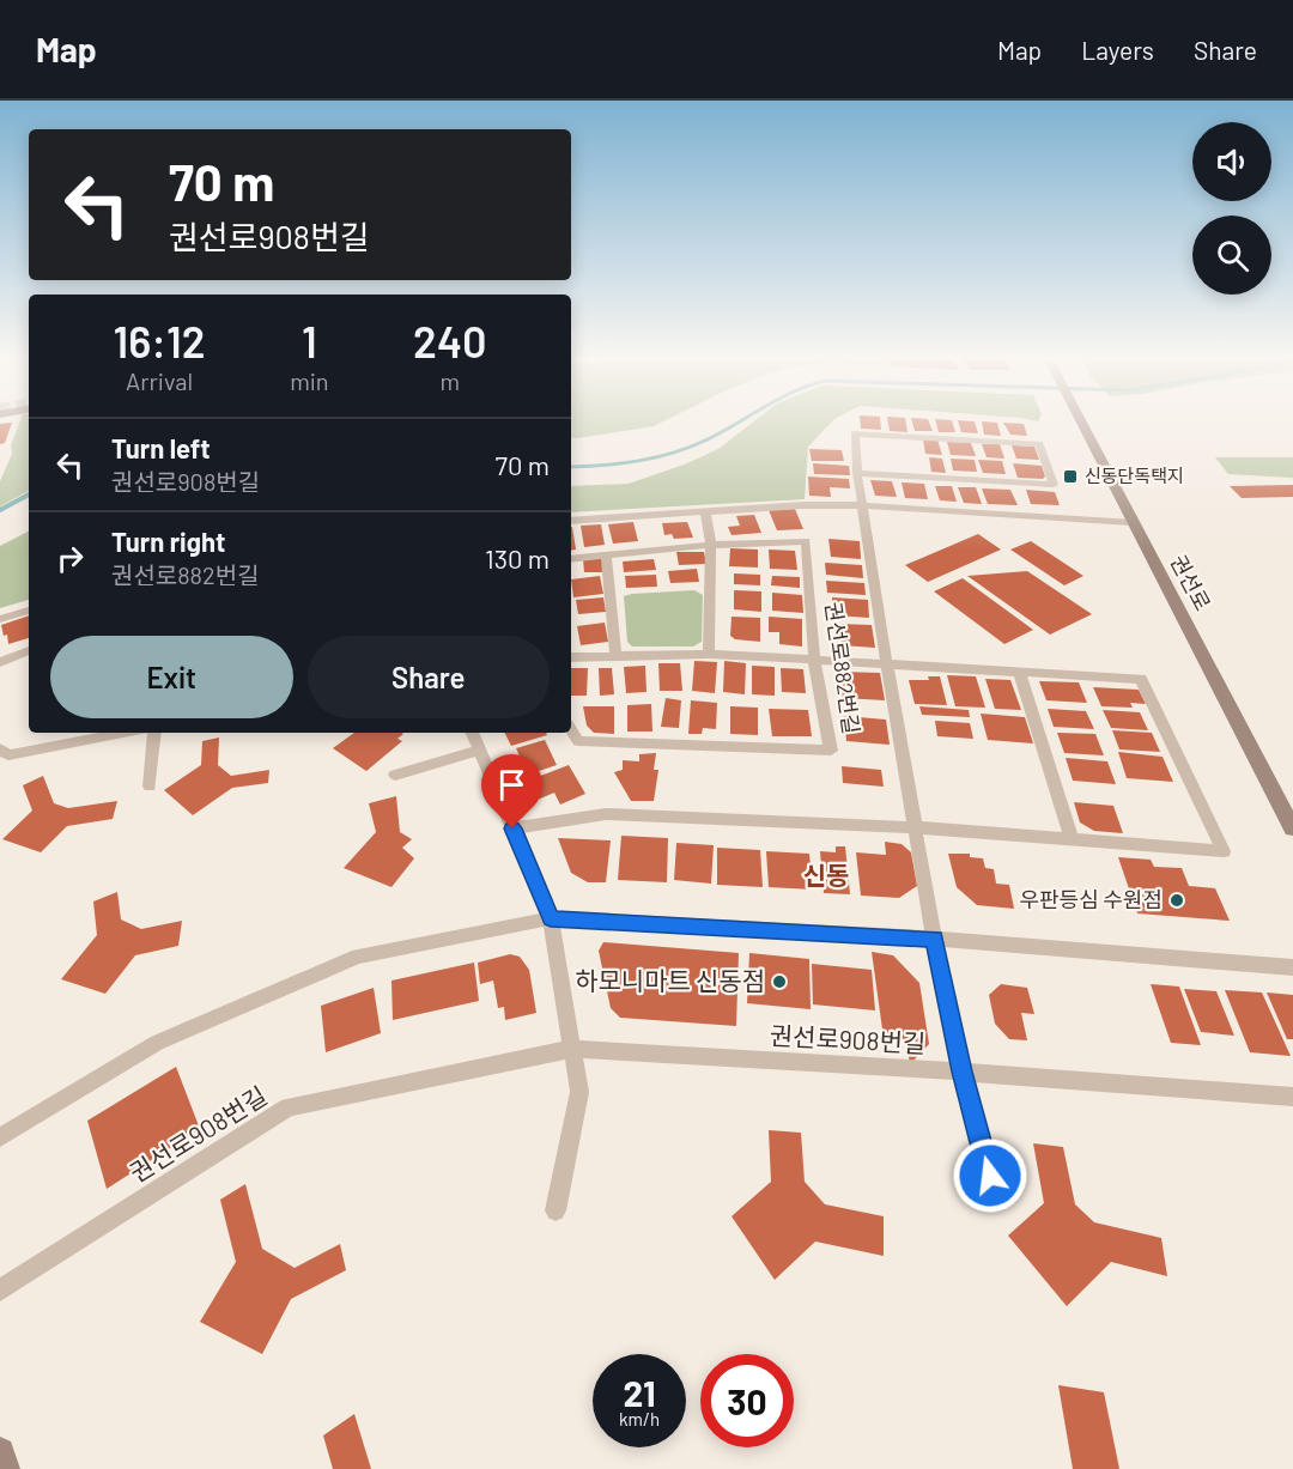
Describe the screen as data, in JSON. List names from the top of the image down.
{
  "streets": {
    "street": ["권선로", "권선로882번길", "권선로908번길"]
  },
  "districts": ["신동"],
  "places": {
    "transit": ["신동단독택지"],
    "other": ["우판등심 수원점", "하모니마트 신동점"]
  },
  "page": {
    "header": "Map",
    "nav": ["Map", "Layers", "Share"],
    "turn": ["70 m", "권선로908번길"],
    "eta": [
      "16:12",
      "Arrival",
      "1",
      "min",
      "240",
      "m"
    ],
    "list": [
      {
        "name": "Turn left",
        "note": "권선로908번길",
        "value": "70 m"
      },
      {
        "name": "Turn right",
        "note": "권선로882번길",
        "value": "130 m"
      }
    ],
    "buttons": ["Exit", "Share"],
    "speed": "21 km/h",
    "limit": "30"
  }
}
